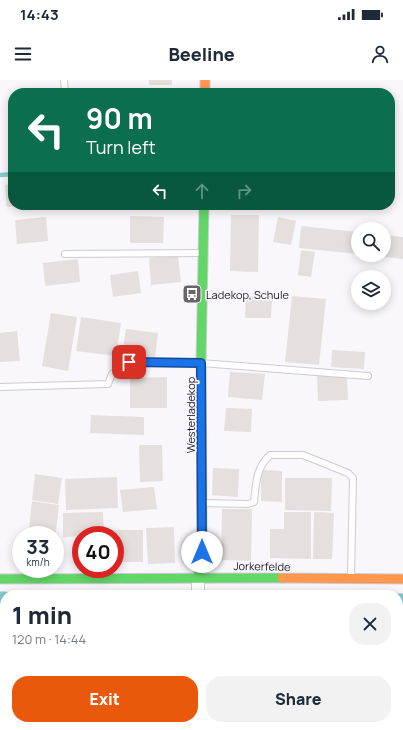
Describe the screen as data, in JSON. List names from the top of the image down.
{
  "streets": {
    "street": ["Westerladekop", "Jorkerfelde"]
  },
  "crossings": [
    ["Westerladekop", "Jorkerfelde"]
  ],
  "places": {
    "bus stop": ["Ladekop, Schule"]
  },
  "page": {
    "status": "14:43",
    "header": "Beeline",
    "turn": ["90 m", "Turn left"],
    "speed": "33 km/h",
    "limit": "40",
    "heading": ["1 min", "120 m · 14:44"],
    "buttons": ["Exit", "Share"]
  }
}
